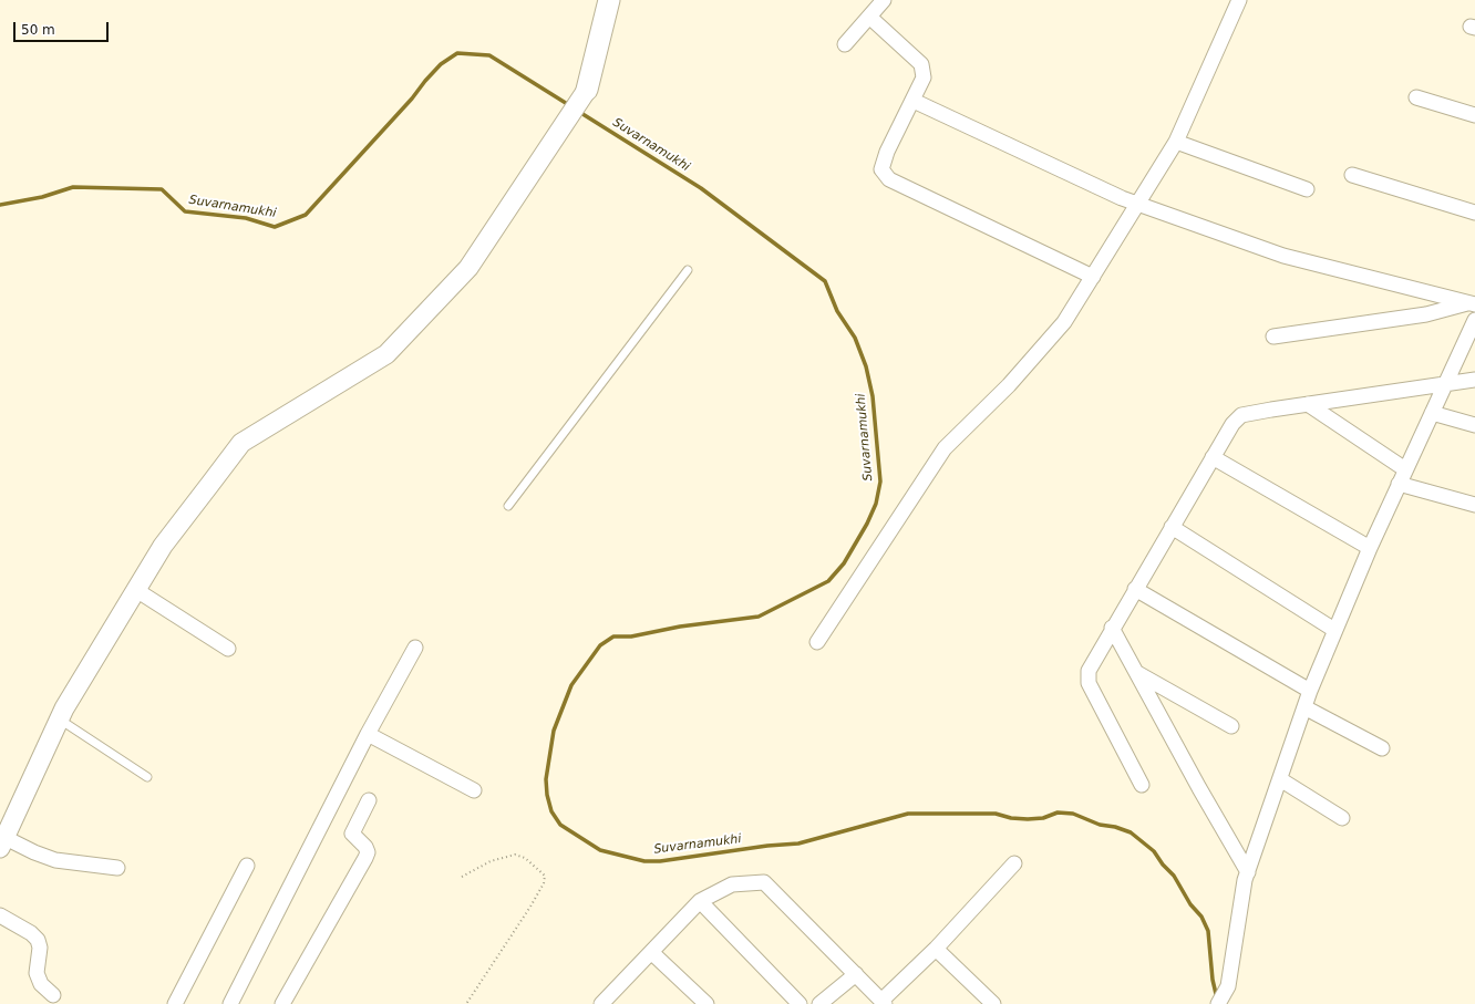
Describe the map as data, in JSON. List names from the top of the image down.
{
  "water": ["Suvarnamukhi"],
  "scale_bar": "50 m"
}
